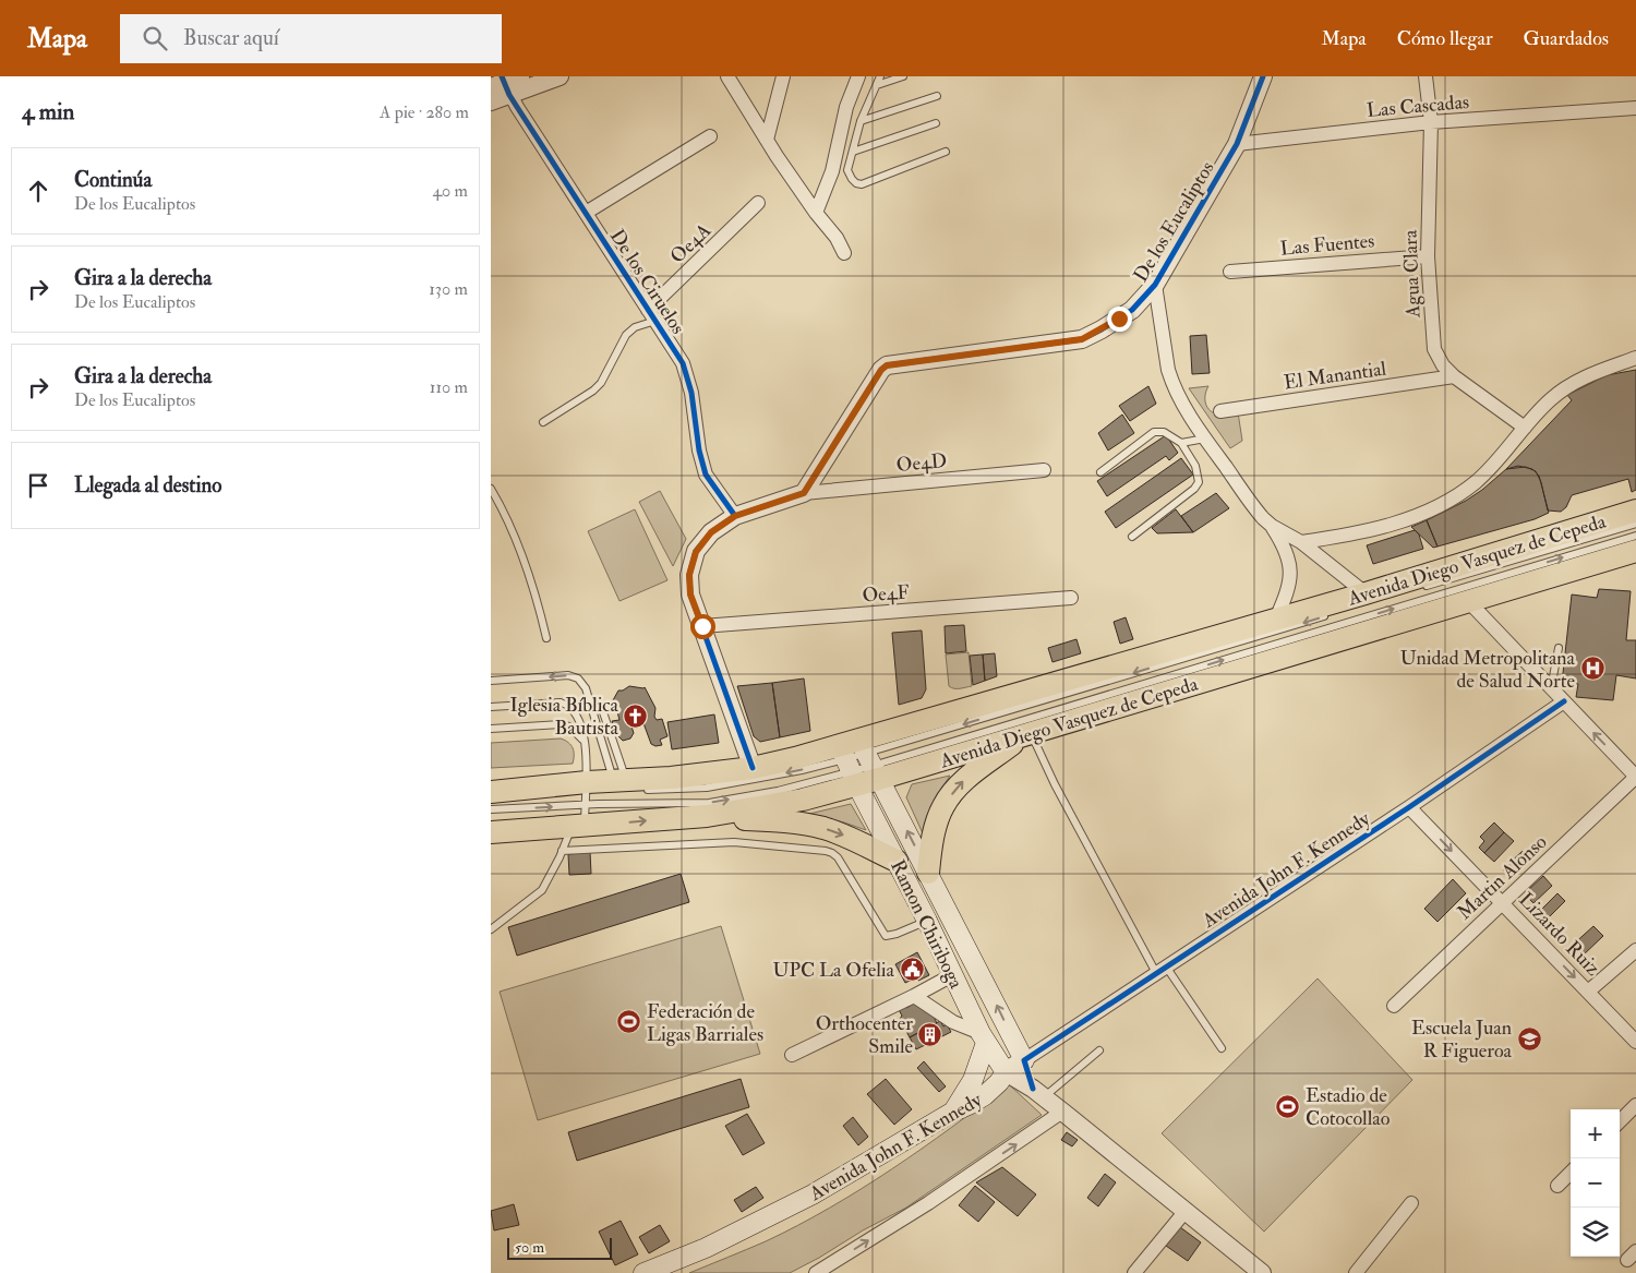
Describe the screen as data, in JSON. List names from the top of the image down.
{
  "streets": {
    "main road": ["Avenida Diego Vasquez de Cepeda", "Avenida John F. Kennedy", "Ramon Chiriboga"],
    "street": [
      "Las Cascadas",
      "De los Eucaliptos",
      "Oe4A",
      "Las Fuentes",
      "Agua Clara",
      "De los Ciruelos",
      "El Manantial",
      "Oe4D",
      "Oe4F",
      "Martin Alonso",
      "Lizardo Ruiz"
    ]
  },
  "crossings": [
    ["Las Cascadas", "De los Eucaliptos"],
    ["Las Cascadas", "Agua Clara"],
    ["De los Eucaliptos", "Oe4D"],
    ["Oe4A", "De los Ciruelos"],
    ["Las Fuentes", "Agua Clara"],
    ["Agua Clara", "El Manantial"],
    ["Avenida Diego Vasquez de Cepeda", "Ramon Chiriboga"],
    ["Avenida John F. Kennedy", "Ramon Chiriboga"],
    ["Avenida John F. Kennedy", "Lizardo Ruiz"],
    ["Martin Alonso", "Lizardo Ruiz"]
  ],
  "one_way": ["Lizardo Ruiz"],
  "places": {
    "hospital": ["Unidad Metropolitana de Salud Norte"],
    "church": ["Iglesia Bíblica Bautista"],
    "public building": ["UPC La Ofelia"],
    "sports": ["Federación de Ligas Barriales", "Estadio de Cotocollao"],
    "building": ["Orthocenter Smile"],
    "school or university": ["Escuela Juan R Figueroa"]
  },
  "scale_bar": "50 m",
  "page": {
    "header": "Mapa",
    "search": "Buscar aquí",
    "nav": ["Mapa", "Cómo llegar", "Guardados"],
    "heading": ["4 min", "A pie · 280 m"],
    "list": [
      ["Continúa", "De los Eucaliptos", "40 m"],
      ["Gira a la derecha", "De los Eucaliptos", "130 m"],
      ["Gira a la derecha", "De los Eucaliptos", "110 m"],
      "Llegada al destino"
    ],
    "map_buttons": ["+", "−"],
    "scale": "50 m"
  }
}
